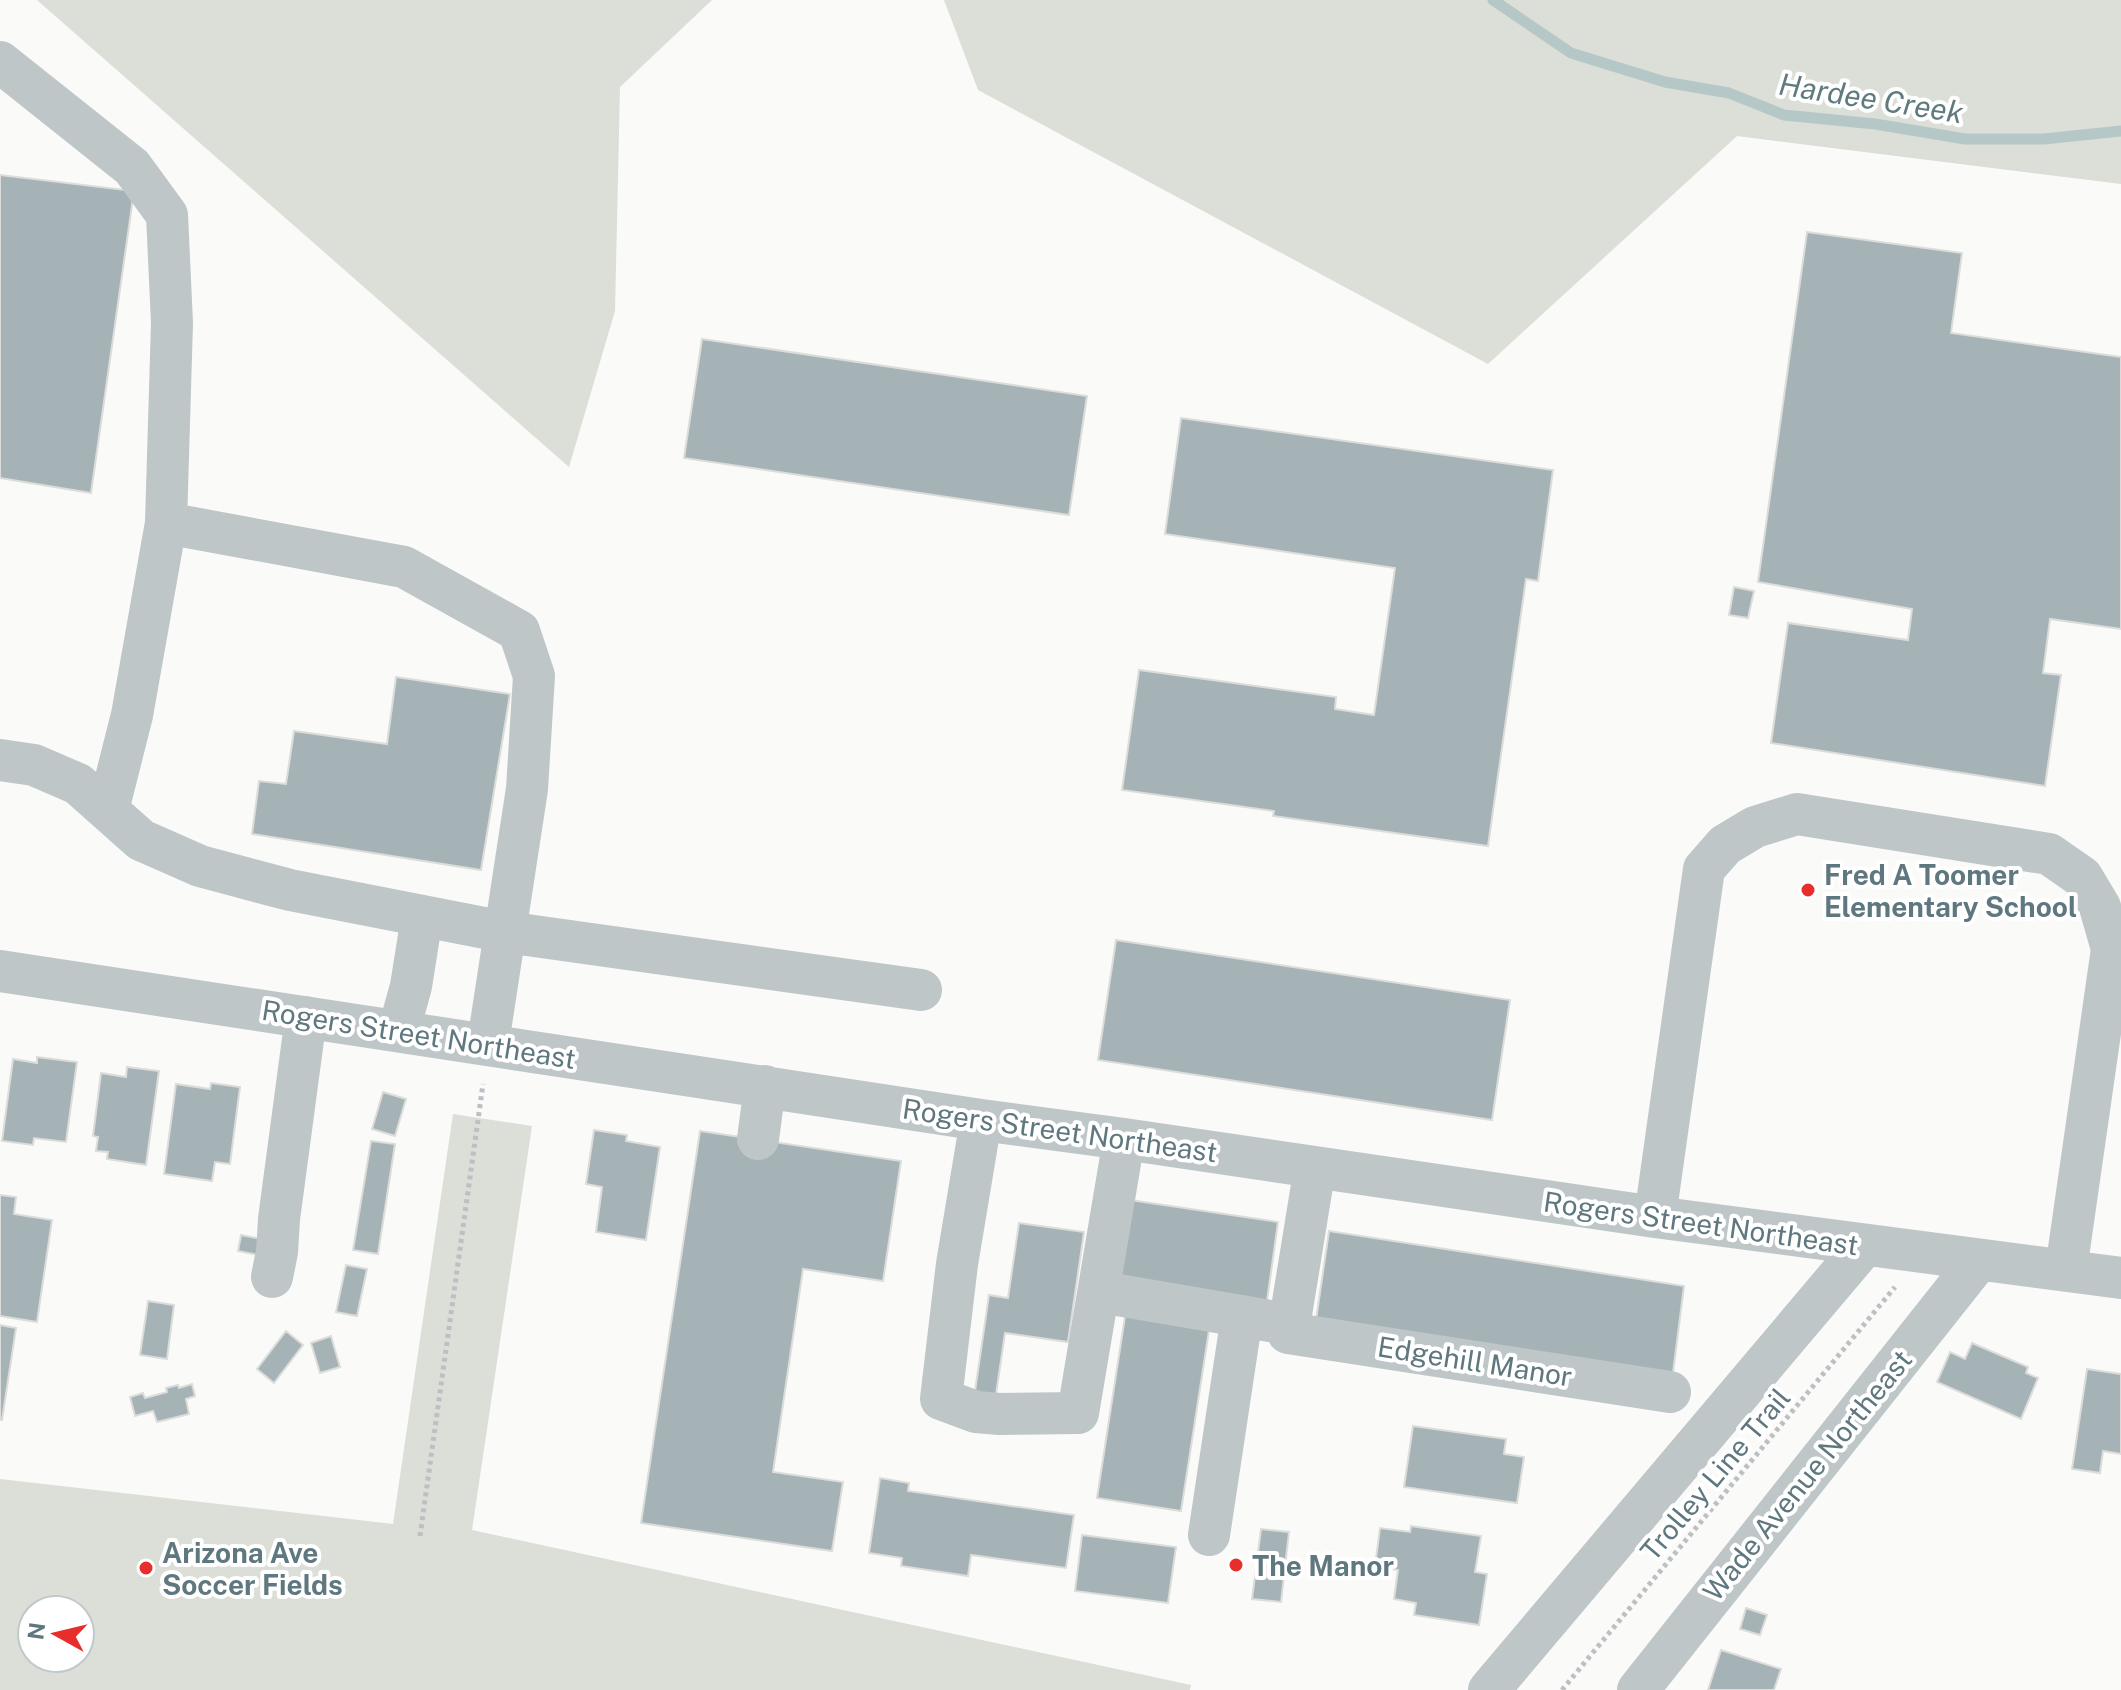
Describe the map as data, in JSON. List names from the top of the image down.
{
  "streets": {
    "street": ["Rogers Street Northeast", "Edgehill Manor", "Wade Avenue Northeast"],
    "path": ["Trolley Line Trail"]
  },
  "crossings": [
    ["Rogers Street Northeast", "Wade Avenue Northeast"]
  ],
  "water": ["Hardee Creek"],
  "places": ["Fred A Toomer Elementary School", "The Manor", "Arizona Ave Soccer Fields"],
  "north": "left"
}
